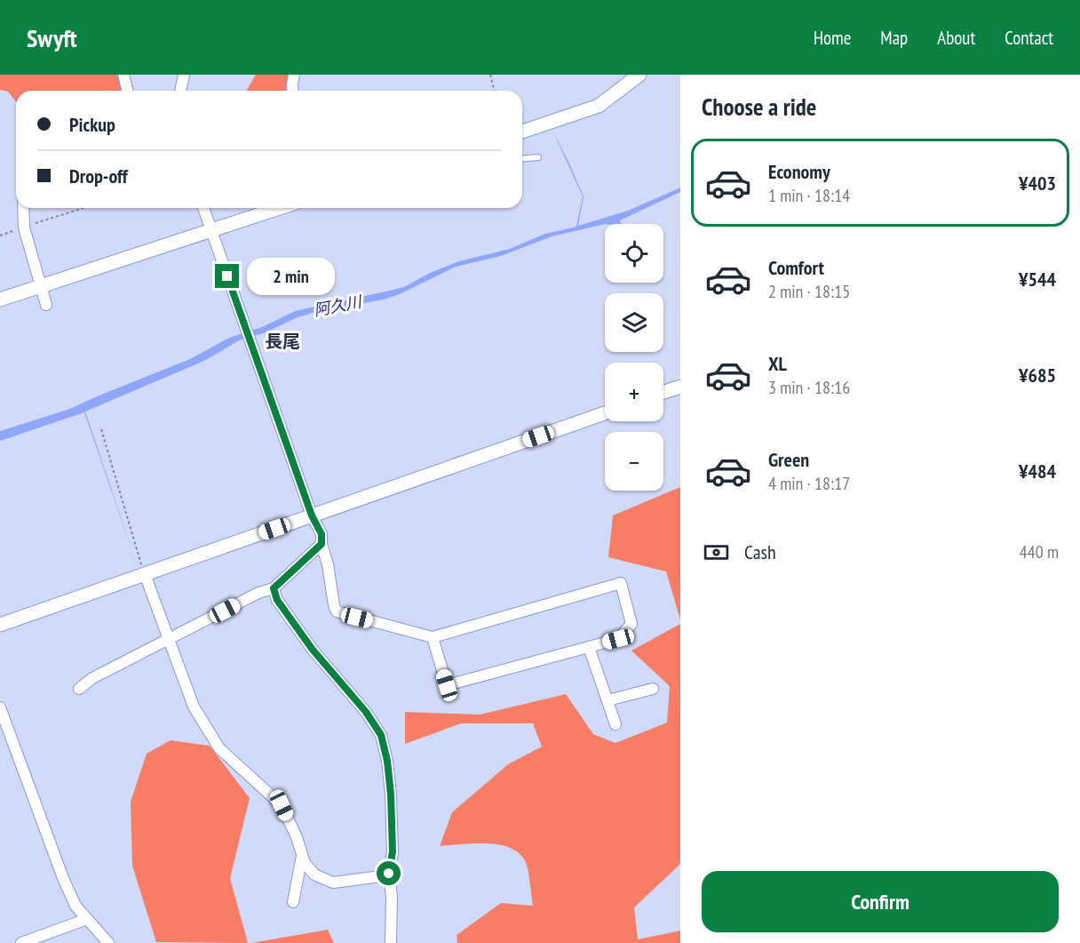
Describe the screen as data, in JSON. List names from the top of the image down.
{
  "districts": ["長尾"],
  "water": ["阿久川"],
  "page": {
    "header": "Swyft",
    "nav": [
      "Home",
      "Map",
      "About",
      "Contact"
    ],
    "heading": "Choose a ride",
    "banner": ["Pickup", "Drop-off"],
    "list": [
      {
        "name": "Economy",
        "note": "1 min · 18:14",
        "value": "¥403"
      },
      {
        "name": "Comfort",
        "note": "2 min · 18:15",
        "value": "¥544"
      },
      {
        "name": "XL",
        "note": "3 min · 18:16",
        "value": "¥685"
      },
      {
        "name": "Green",
        "note": "4 min · 18:17",
        "value": "¥484"
      }
    ],
    "map_buttons": ["+", "−"],
    "bubble": "2 min",
    "pay": ["Cash", "440 m"],
    "buttons": "Confirm"
  }
}
